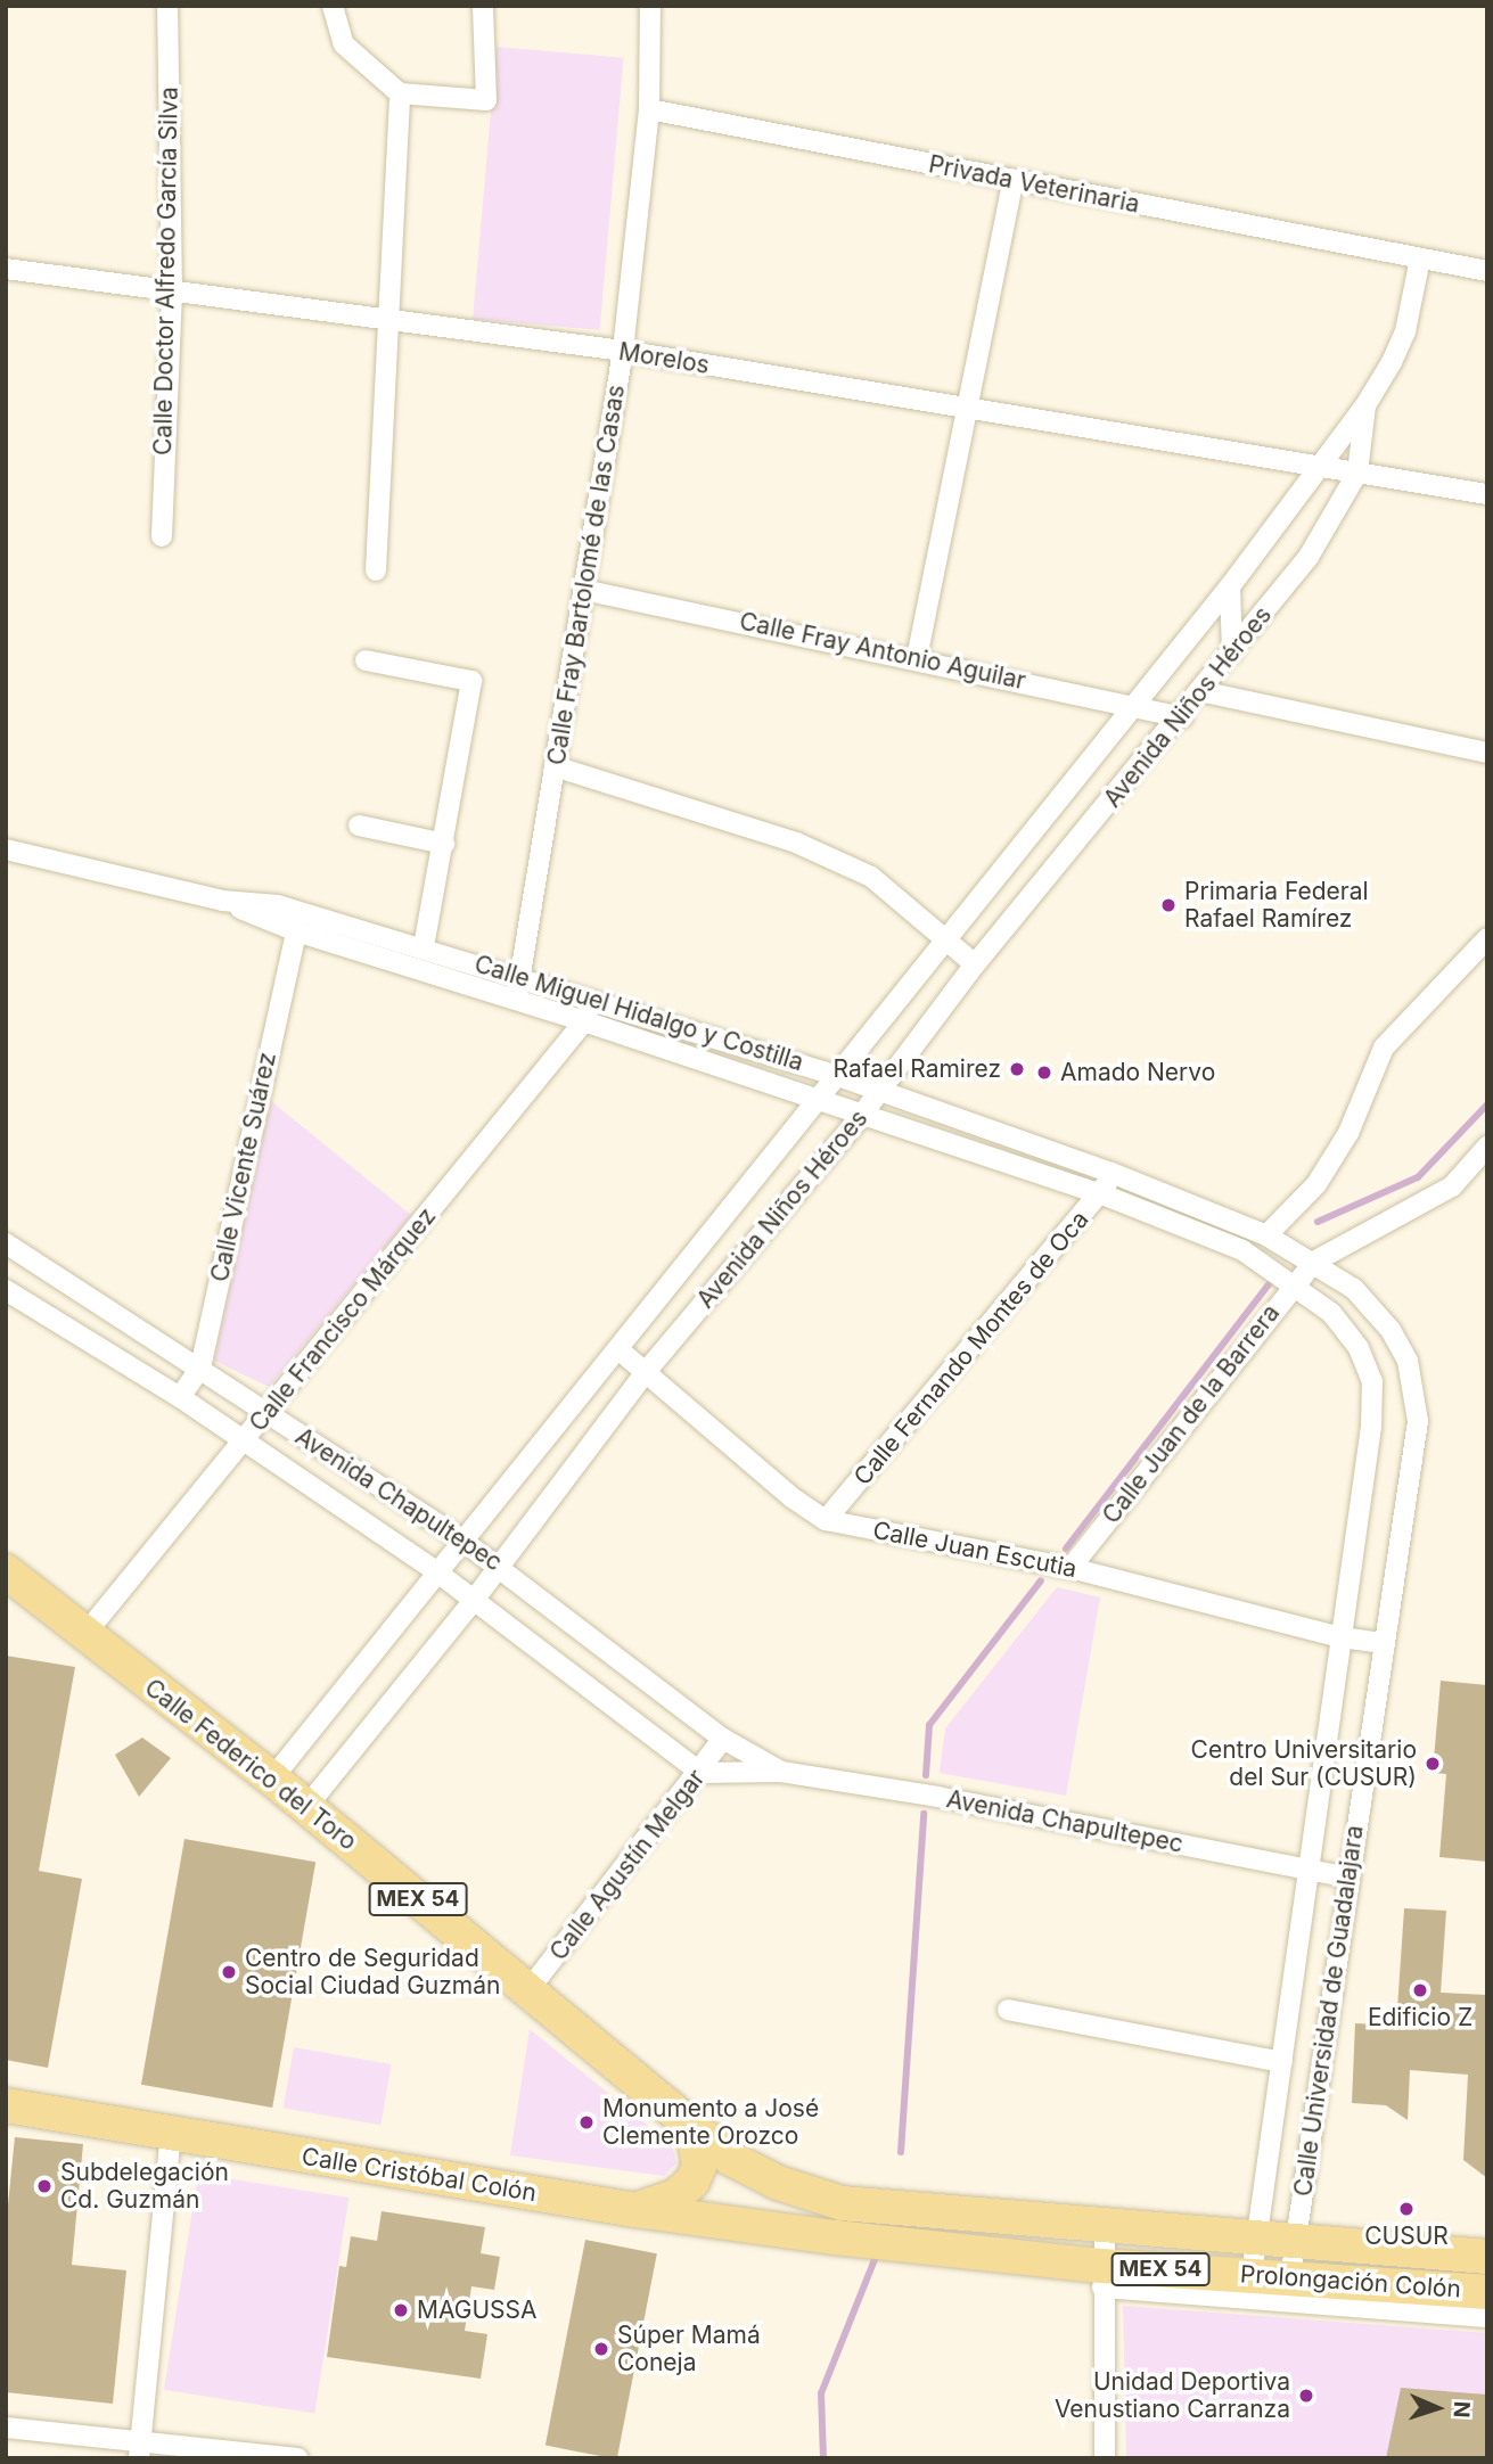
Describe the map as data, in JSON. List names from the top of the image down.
{
  "streets": {
    "main road": [
      "Calle Federico del Toro",
      "MEX 54",
      "Calle Cristóbal Colón",
      "Prolongación Colón"
    ],
    "street": [
      "Privada Veterinaria",
      "Calle Doctor Alfredo García Silva",
      "Morelos",
      "Calle Fray Bartolomé de las Casas",
      "Calle Fray Antonio Aguilar",
      "Avenida Niños Héroes",
      "Calle Miguel Hidalgo y Costilla",
      "Calle Vicente Suárez",
      "Calle Francisco Márquez",
      "Calle Fernando Montes de Oca",
      "Calle Juan de la Barrera",
      "Avenida Chapultepec",
      "Calle Juan Escutia",
      "Calle Agustín Melgar",
      "Calle Universidad de Guadalajara"
    ]
  },
  "crossings": [
    ["Privada Veterinaria", "Calle Fray Bartolomé de las Casas"],
    ["Privada Veterinaria", "Avenida Niños Héroes"],
    ["Calle Doctor Alfredo García Silva", "Morelos"],
    ["Morelos", "Calle Fray Bartolomé de las Casas"],
    ["Morelos", "Avenida Niños Héroes"],
    ["Calle Fray Bartolomé de las Casas", "Calle Fray Antonio Aguilar"],
    ["Calle Fray Bartolomé de las Casas", "Calle Miguel Hidalgo y Costilla"],
    ["Calle Fray Antonio Aguilar", "Avenida Niños Héroes"],
    ["Avenida Niños Héroes", "Calle Miguel Hidalgo y Costilla"],
    ["Avenida Niños Héroes", "Avenida Chapultepec"],
    ["Avenida Niños Héroes", "Calle Juan Escutia"],
    ["Avenida Niños Héroes", "Calle Federico del Toro"],
    ["Calle Miguel Hidalgo y Costilla", "Calle Vicente Suárez"],
    ["Calle Miguel Hidalgo y Costilla", "Calle Francisco Márquez"],
    ["Calle Miguel Hidalgo y Costilla", "Calle Fernando Montes de Oca"],
    ["Calle Miguel Hidalgo y Costilla", "Calle Juan de la Barrera"],
    ["Calle Miguel Hidalgo y Costilla", "Calle Universidad de Guadalajara"],
    ["Calle Vicente Suárez", "Avenida Chapultepec"],
    ["Calle Francisco Márquez", "Avenida Chapultepec"],
    ["Calle Francisco Márquez", "Calle Federico del Toro"],
    ["Calle Fernando Montes de Oca", "Calle Juan Escutia"],
    ["Calle Juan de la Barrera", "Calle Juan Escutia"],
    ["Calle Juan de la Barrera", "Calle Universidad de Guadalajara"],
    ["Avenida Chapultepec", "Calle Agustín Melgar"],
    ["Avenida Chapultepec", "Calle Universidad de Guadalajara"],
    ["Calle Juan Escutia", "Calle Universidad de Guadalajara"],
    ["Calle Federico del Toro", "Calle Agustín Melgar"],
    ["Calle Federico del Toro", "Prolongación Colón"],
    ["Calle Universidad de Guadalajara", "Prolongación Colón"],
    ["Calle Cristóbal Colón", "Prolongación Colón"]
  ],
  "places": [
    "Primaria Federal Rafael Ramírez",
    "Rafael Ramirez",
    "Amado Nervo",
    "Centro Universitario del Sur (CUSUR)",
    "Centro de Seguridad Social Ciudad Guzmán",
    "Edificio Z",
    "Monumento a José Clemente Orozco",
    "Subdelegación Cd. Guzmán",
    "CUSUR",
    "MAGUSSA",
    "Súper Mamá Coneja",
    "Unidad Deportiva Venustiano Carranza"
  ],
  "north": "right"
}
